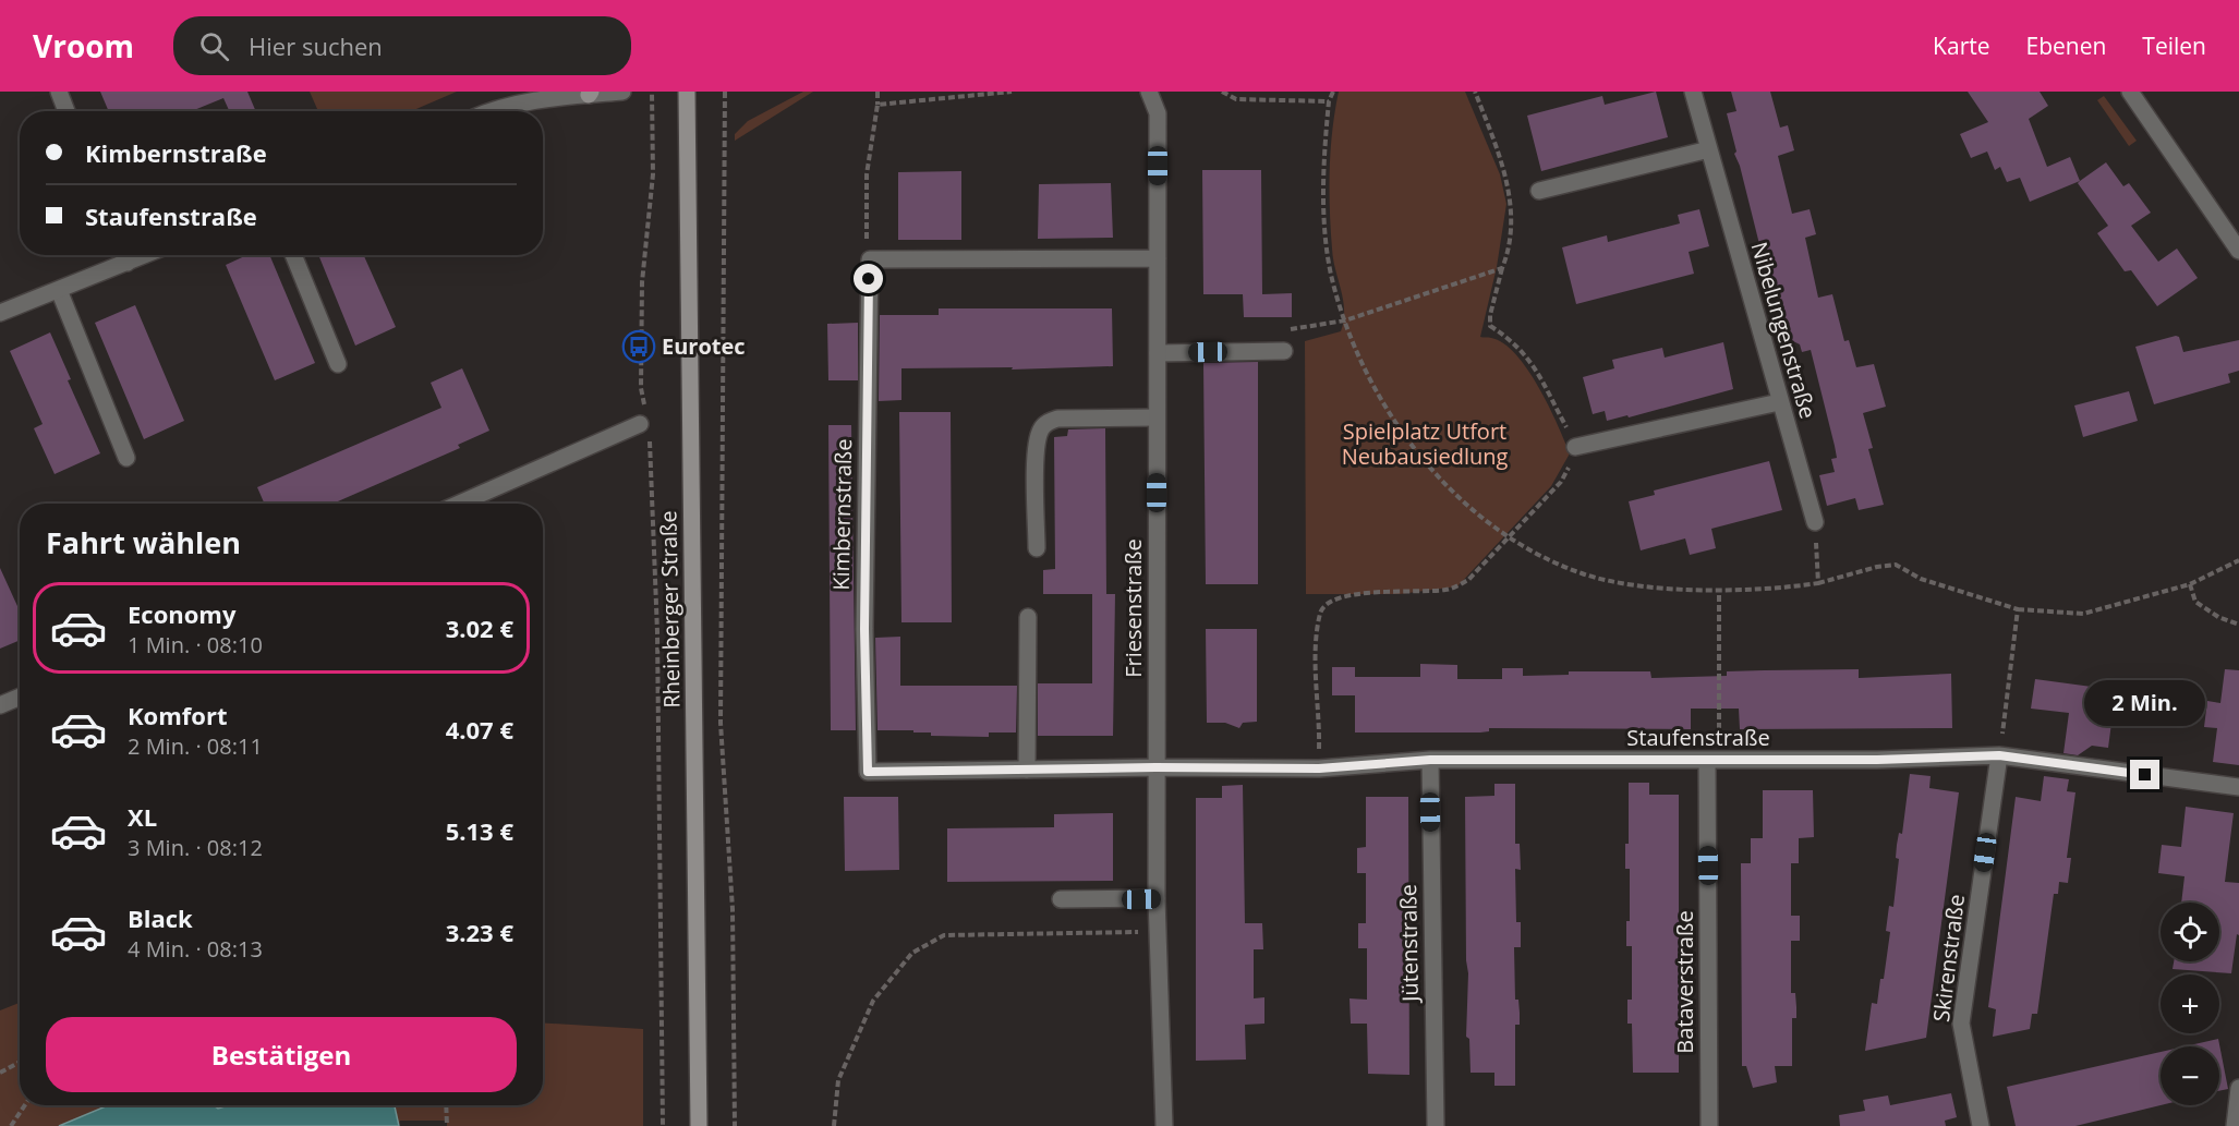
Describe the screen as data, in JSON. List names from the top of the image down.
{
  "streets": {
    "main road": ["Rheinberger Straße"],
    "street": [
      "Nibelungenstraße",
      "Kimbernstraße",
      "Friesenstraße",
      "Staufenstraße",
      "Jütenstraße",
      "Skirenstraße",
      "Bataverstraße"
    ]
  },
  "crossings": [
    ["Kimbernstraße", "Friesenstraße"],
    ["Kimbernstraße", "Staufenstraße"],
    ["Friesenstraße", "Staufenstraße"],
    ["Staufenstraße", "Jütenstraße"],
    ["Staufenstraße", "Skirenstraße"],
    ["Staufenstraße", "Bataverstraße"]
  ],
  "parks": ["Spielplatz Utfort Neubausiedlung"],
  "places": {
    "bus stop": ["Eurotec"]
  },
  "page": {
    "header": "Vroom",
    "search": "Hier suchen",
    "nav": ["Karte", "Ebenen", "Teilen"],
    "banner": ["Kimbernstraße", "Staufenstraße"],
    "heading": "Fahrt wählen",
    "list": [
      {
        "name": "Economy",
        "note": "1 Min. · 08:10",
        "value": "3.02 €"
      },
      {
        "name": "Komfort",
        "note": "2 Min. · 08:11",
        "value": "4.07 €"
      },
      {
        "name": "XL",
        "note": "3 Min. · 08:12",
        "value": "5.13 €"
      },
      {
        "name": "Black",
        "note": "4 Min. · 08:13",
        "value": "3.23 €"
      }
    ],
    "bubble": "2 Min.",
    "map_buttons": ["+", "−"],
    "buttons": "Bestätigen"
  }
}
